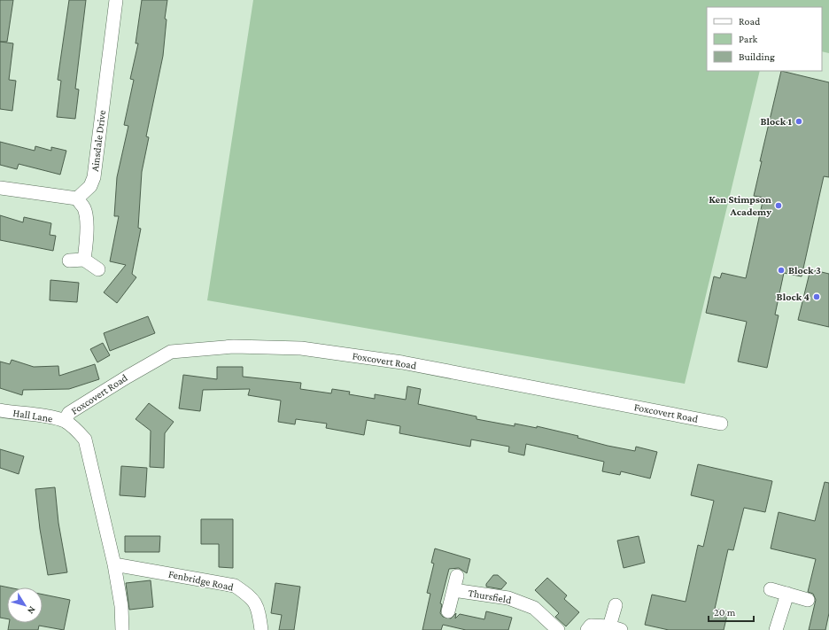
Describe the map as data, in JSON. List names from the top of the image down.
{
  "streets": {
    "street": [
      "Ainsdale Drive",
      "Foxcovert Road",
      "Hall Lane",
      "Fenbridge Road",
      "Thursfield"
    ]
  },
  "crossings": [
    ["Foxcovert Road", "Hall Lane"]
  ],
  "places": [
    "Block 1",
    "Ken Stimpson Academy",
    "Block 3",
    "Block 4"
  ],
  "legend": ["Road", "Park", "Building"],
  "scale_bar": "20 m",
  "north": "bottom right"
}
